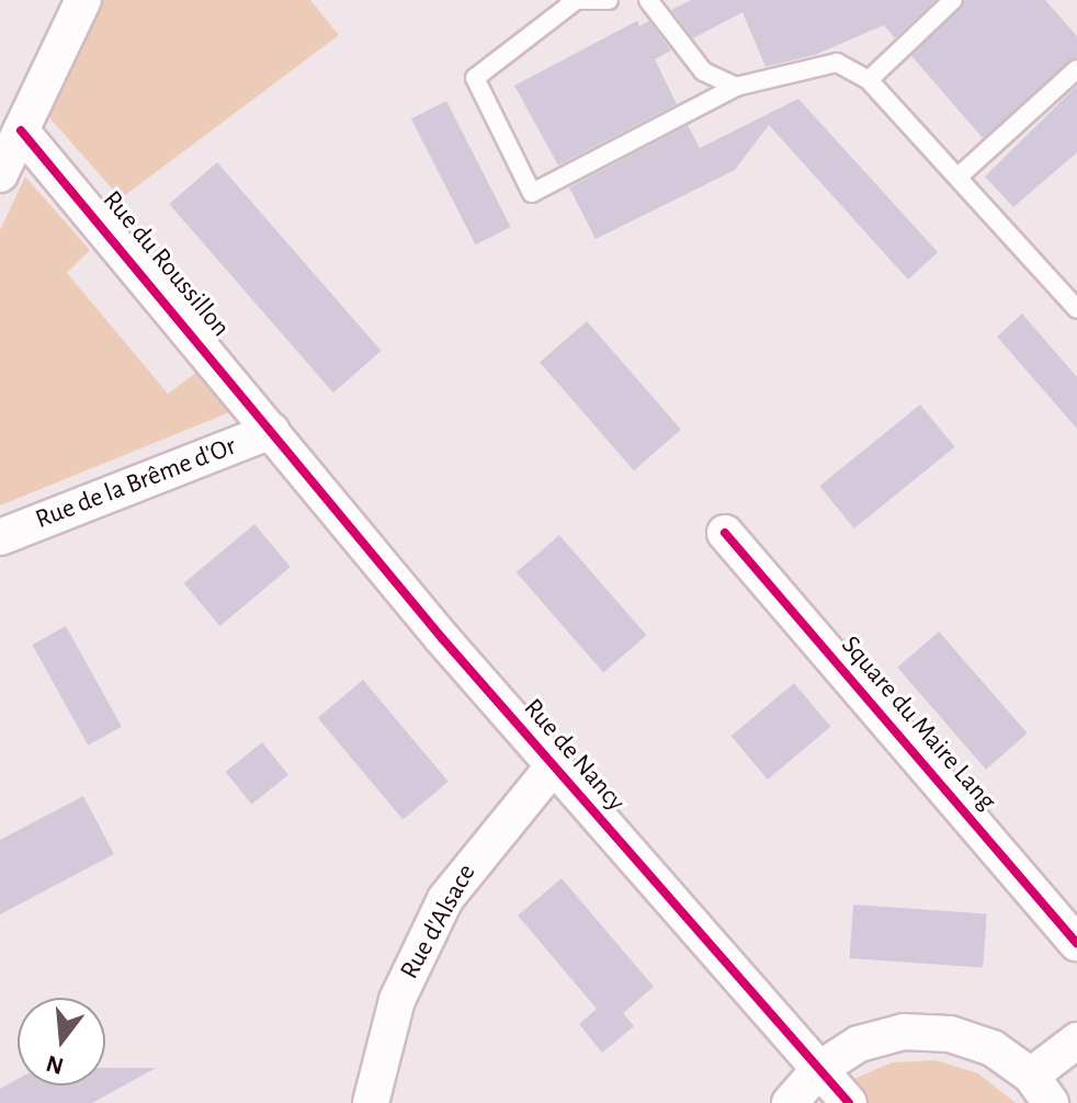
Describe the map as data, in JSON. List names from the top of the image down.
{
  "streets": {
    "street": [
      "Rue du Roussillon",
      "Rue de la Brême d'Or",
      "Square du Maire Lang",
      "Rue de Nancy",
      "Rue d'Alsace"
    ]
  },
  "crossings": [
    ["Rue du Roussillon", "Rue de la Brême d'Or"],
    ["Rue du Roussillon", "Rue de Nancy"],
    ["Rue de la Brême d'Or", "Rue de Nancy"],
    ["Rue de Nancy", "Rue d'Alsace"]
  ],
  "north": "bottom"
}
